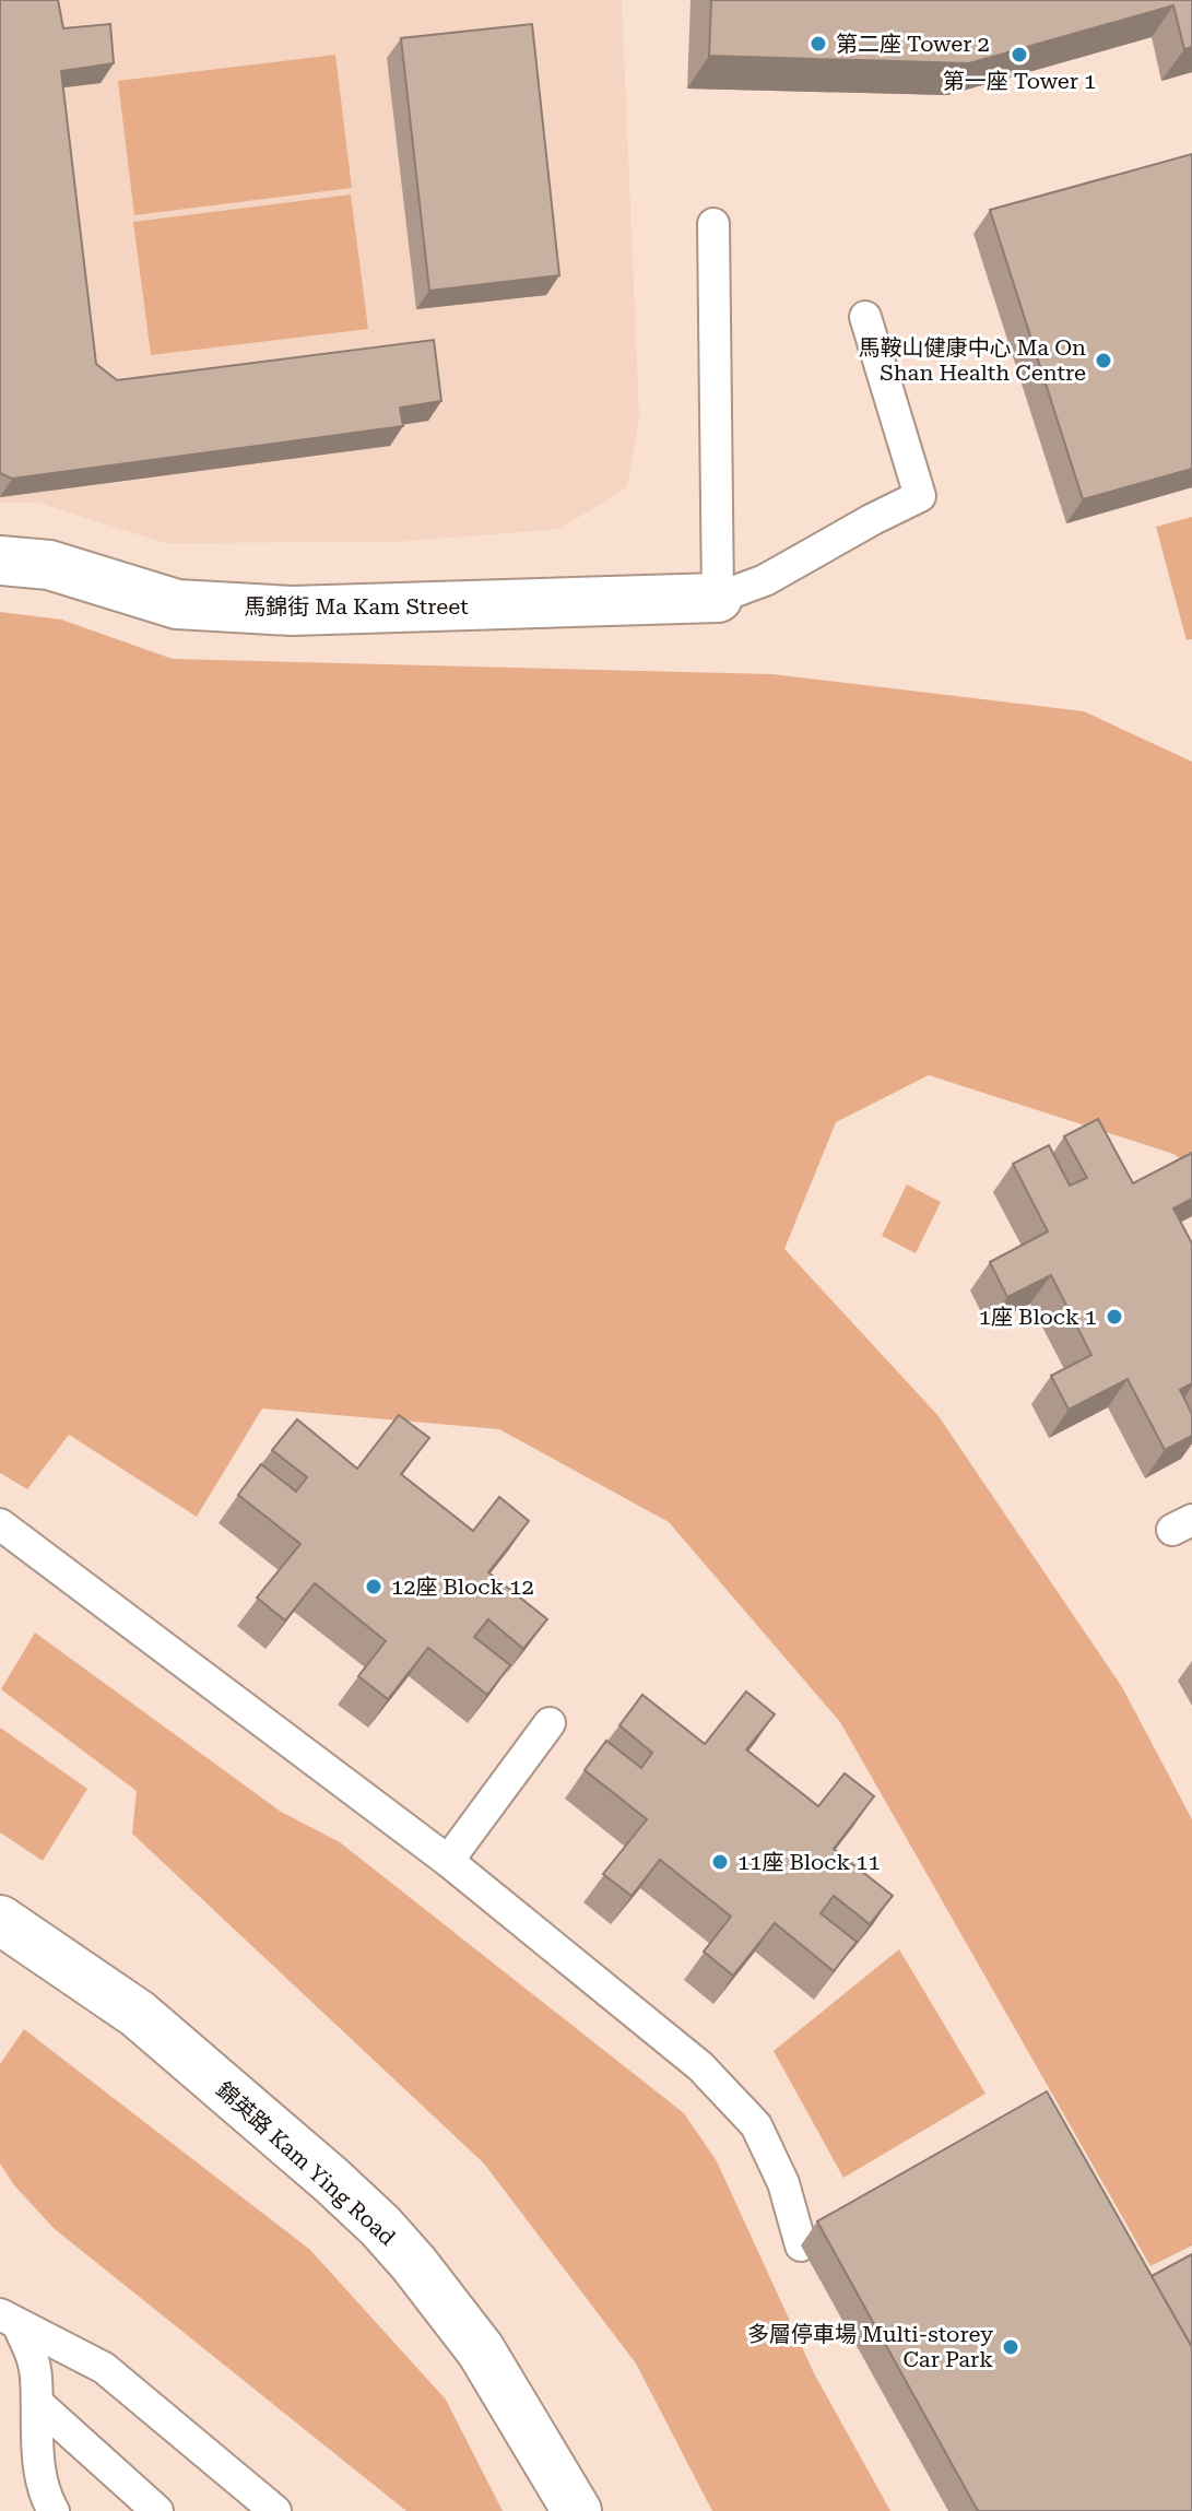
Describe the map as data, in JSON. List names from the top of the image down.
{
  "streets": {
    "street": ["馬錦街 Ma Kam Street", "錦英路 Kam Ying Road"]
  },
  "places": [
    "第二座 Tower 2",
    "第一座 Tower 1",
    "馬鞍山健康中心 Ma On Shan Health Centre",
    "1座 Block 1",
    "12座 Block 12",
    "11座 Block 11",
    "多層停車場 Multi-storey Car Park"
  ]
}
